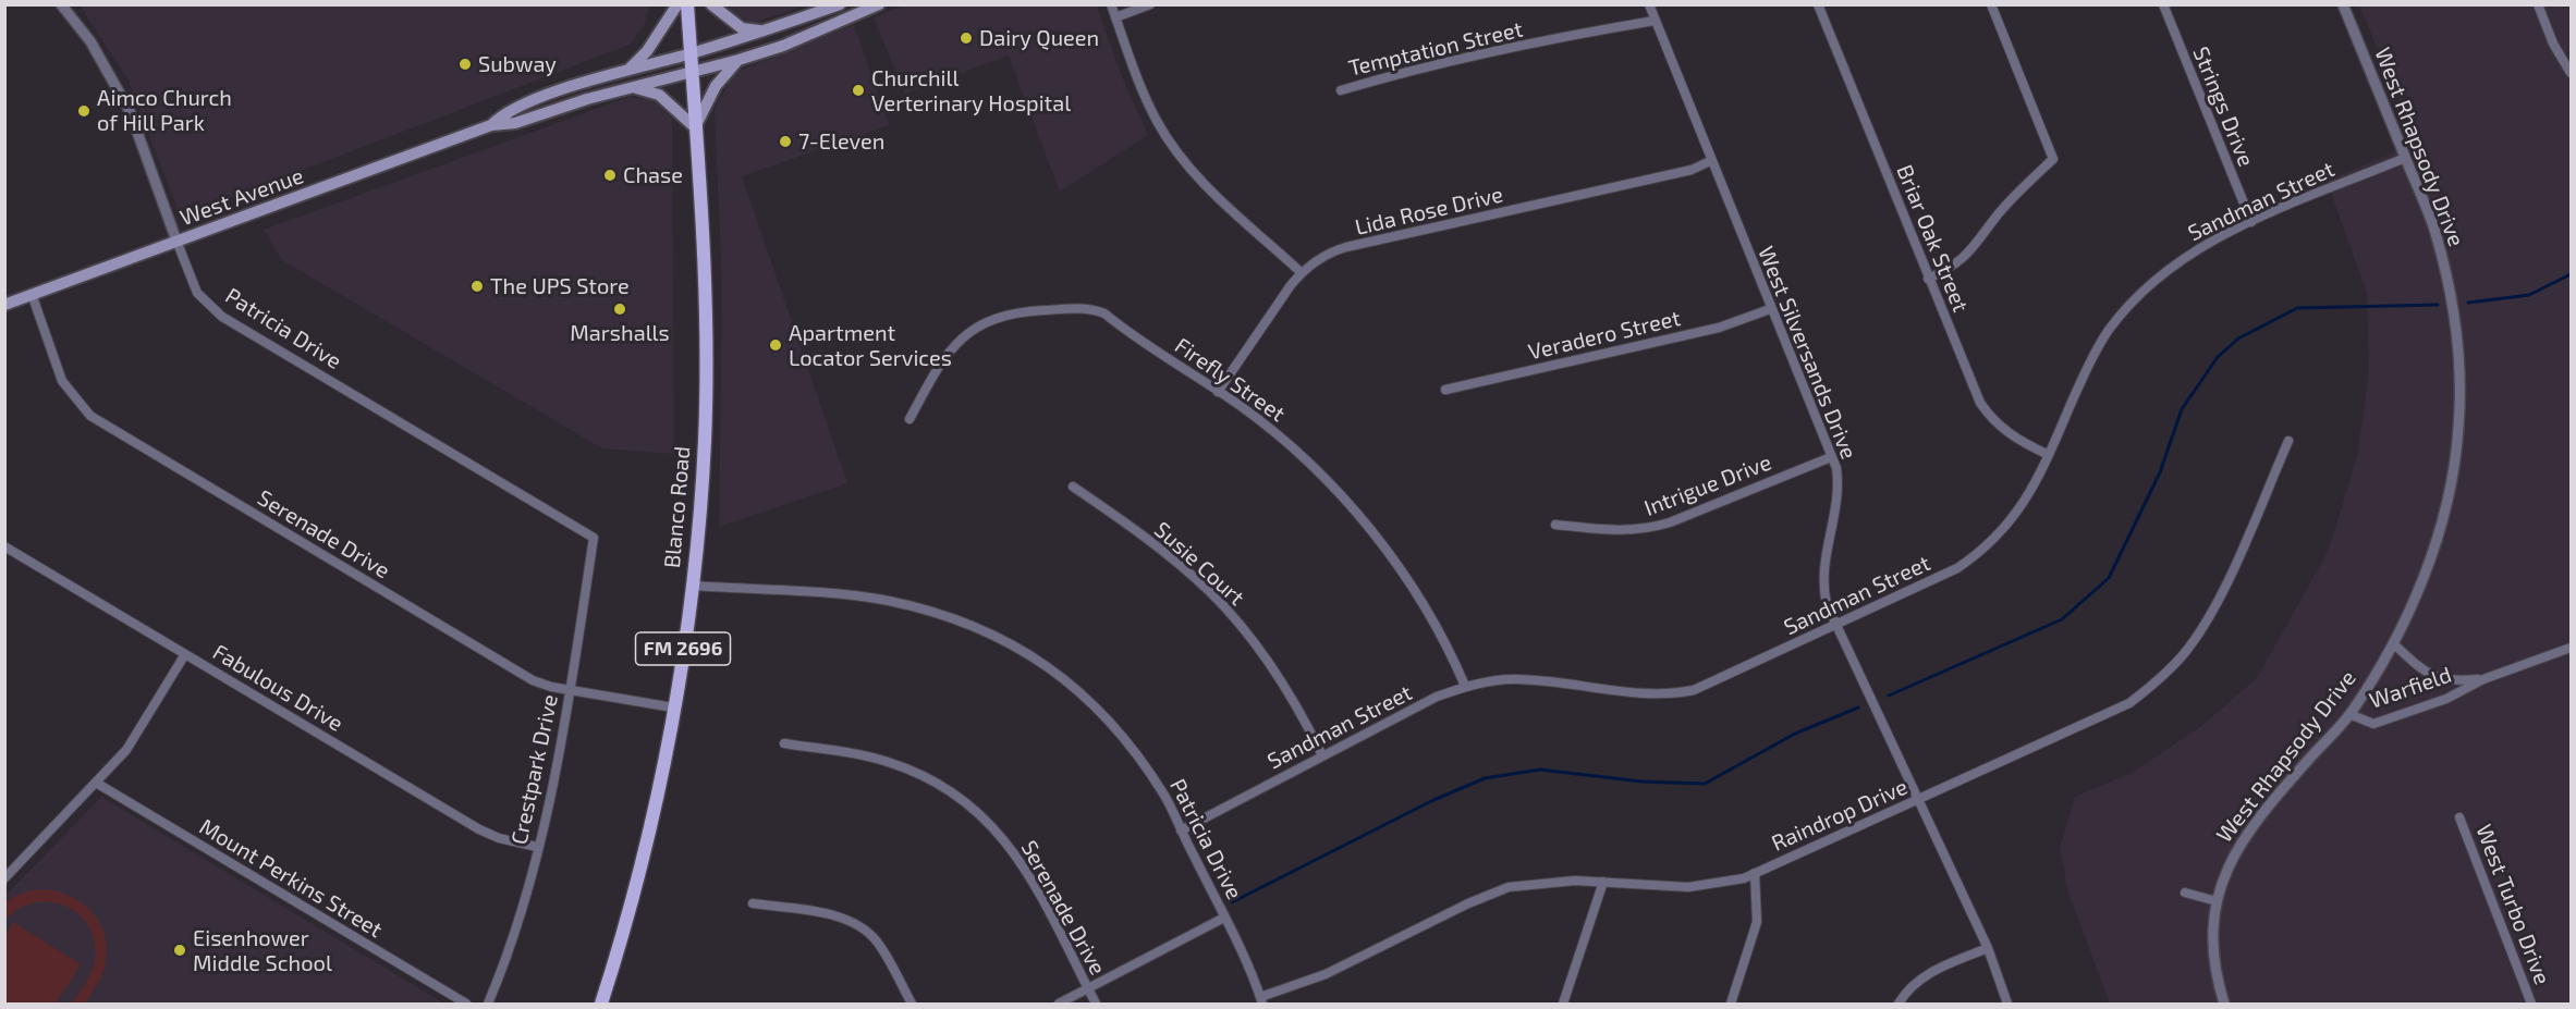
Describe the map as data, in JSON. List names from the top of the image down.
{
  "streets": {
    "main road": ["West Avenue", "Blanco Road", "FM 2696"],
    "street": [
      "Temptation Street",
      "Strings Drive",
      "West Rhapsody Drive",
      "Sandman Street",
      "Lida Rose Drive",
      "Briar Oak Street",
      "Patricia Drive",
      "Veradero Street",
      "West Silversands Drive",
      "Firefly Street",
      "Intrigue Drive",
      "Serenade Drive",
      "Susie Court",
      "Fabulous Drive",
      "Warfield",
      "Crestpark Drive",
      "Raindrop Drive",
      "Mount Perkins Street",
      "West Turbo Drive"
    ]
  },
  "crossings": [
    ["Temptation Street", "West Silversands Drive"],
    ["Strings Drive", "Sandman Street"],
    ["West Rhapsody Drive", "Sandman Street"],
    ["West Rhapsody Drive", "Warfield"],
    ["West Avenue", "Patricia Drive"],
    ["West Avenue", "Blanco Road"],
    ["West Avenue", "Serenade Drive"],
    ["Sandman Street", "Briar Oak Street"],
    ["Sandman Street", "Patricia Drive"],
    ["Sandman Street", "West Silversands Drive"],
    ["Sandman Street", "Firefly Street"],
    ["Sandman Street", "Susie Court"],
    ["Lida Rose Drive", "West Silversands Drive"],
    ["Lida Rose Drive", "Firefly Street"],
    ["Patricia Drive", "Blanco Road"],
    ["Patricia Drive", "Crestpark Drive"],
    ["Patricia Drive", "Raindrop Drive"],
    ["Veradero Street", "West Silversands Drive"],
    ["West Silversands Drive", "Intrigue Drive"],
    ["West Silversands Drive", "Raindrop Drive"],
    ["Blanco Road", "Serenade Drive"],
    ["Serenade Drive", "Crestpark Drive"],
    ["Fabulous Drive", "Crestpark Drive"]
  ],
  "places": [
    "Dairy Queen",
    "Subway",
    "Churchill Verterinary Hospital",
    "Aimco Church of Hill Park",
    "7-Eleven",
    "Chase",
    "The UPS Store",
    "Marshalls",
    "Apartment Locator Services",
    "Eisenhower Middle School"
  ]
}
